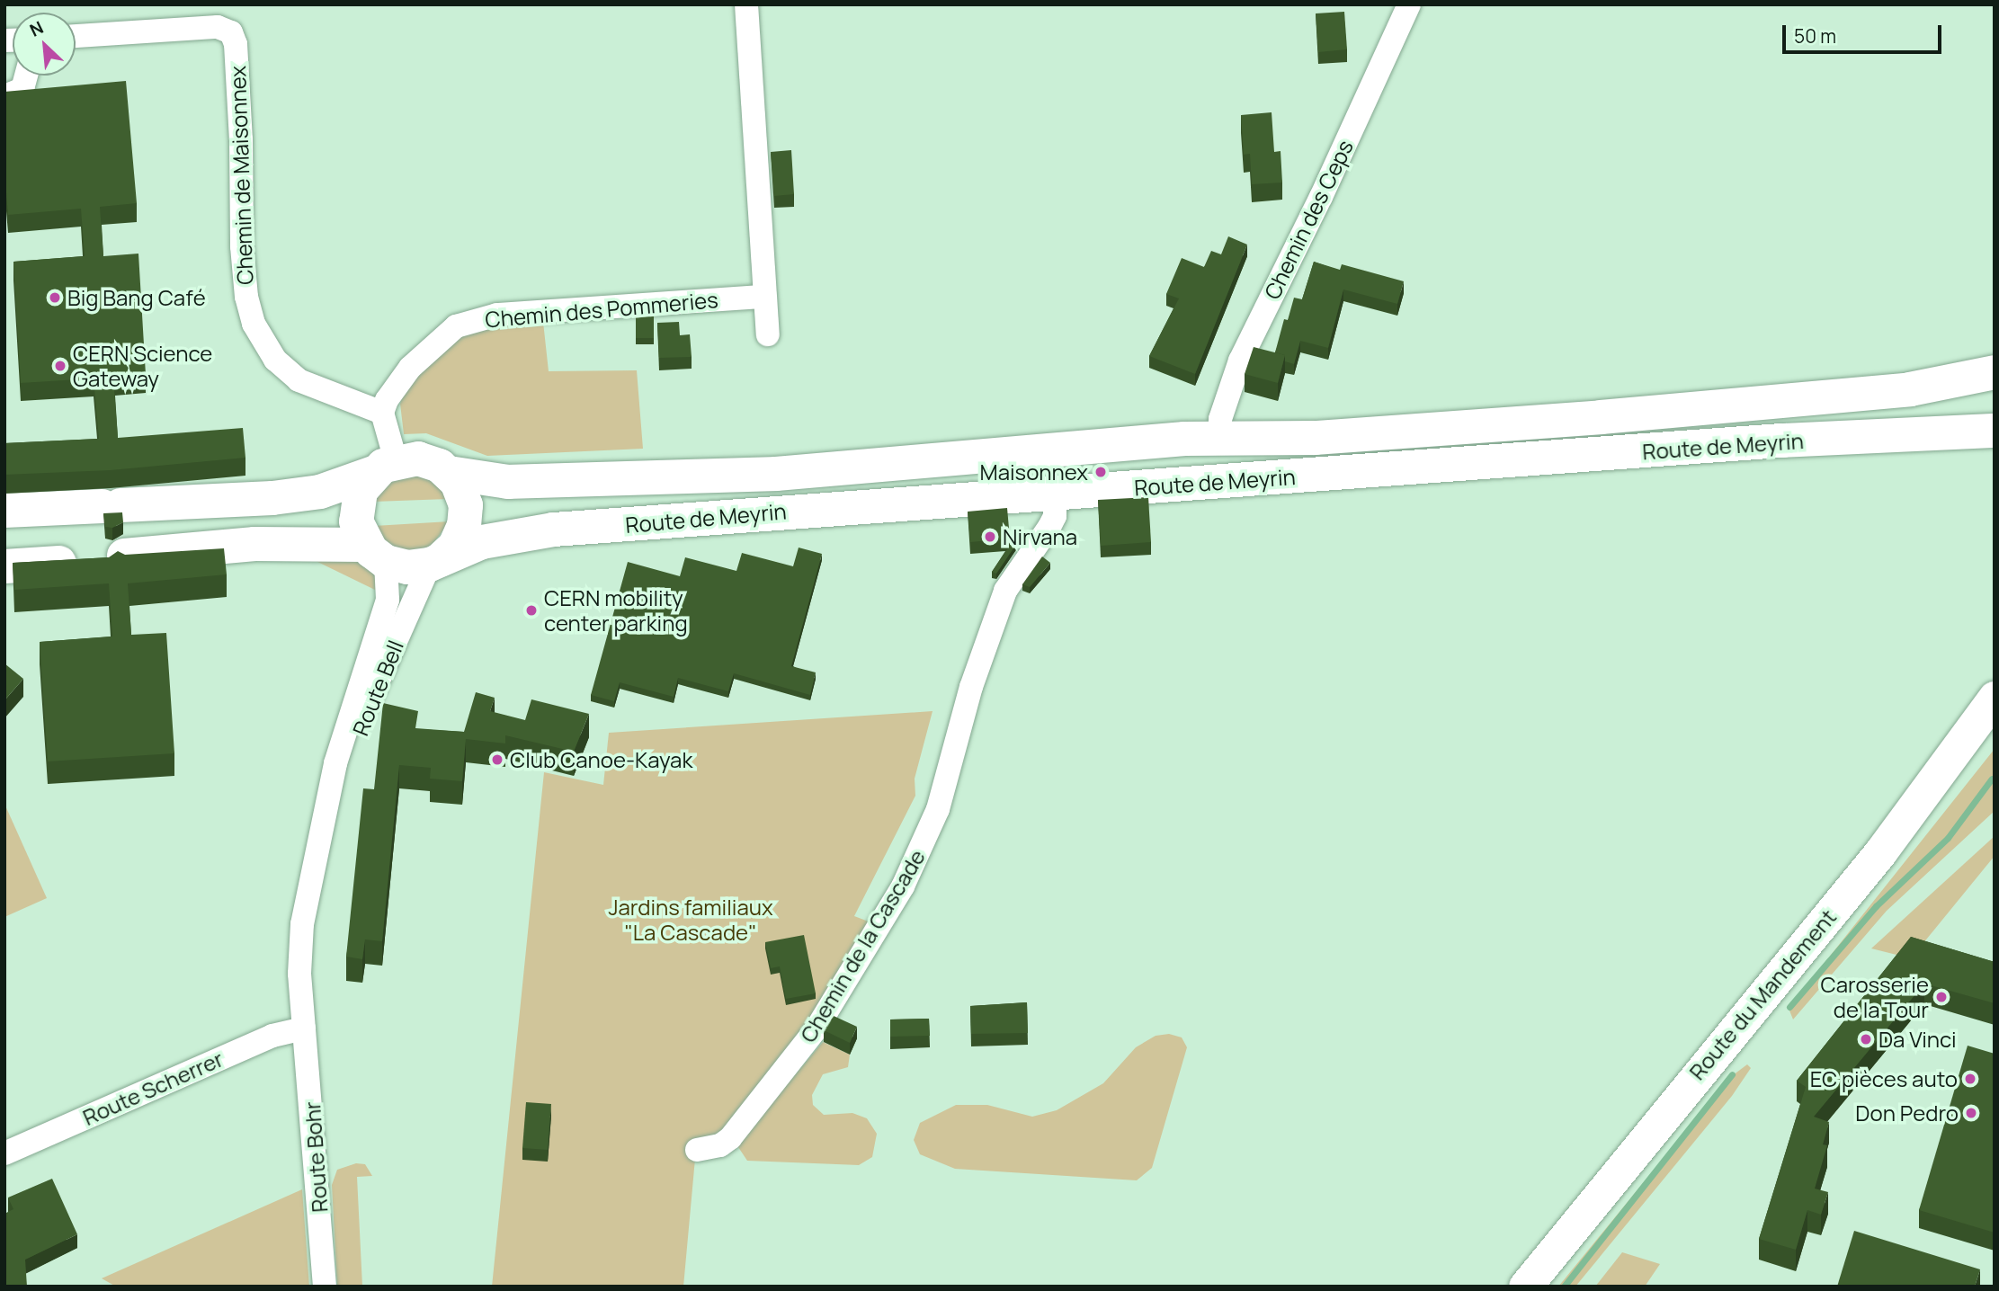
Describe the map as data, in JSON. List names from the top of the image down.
{
  "streets": {
    "main road": ["Route de Meyrin", "Route du Mandement"],
    "street": [
      "Chemin de Maisonnex",
      "Chemin des Ceps",
      "Chemin des Pommeries",
      "Route Bell",
      "Chemin de la Cascade",
      "Route Scherrer",
      "Route Bohr"
    ]
  },
  "crossings": [
    ["Chemin de Maisonnex", "Chemin des Pommeries"],
    ["Chemin des Ceps", "Route de Meyrin"],
    ["Route de Meyrin", "Route Bell"],
    ["Route de Meyrin", "Chemin de la Cascade"],
    ["Route Bell", "Route Scherrer"],
    ["Route Bell", "Route Bohr"],
    ["Route Scherrer", "Route Bohr"]
  ],
  "parks": ["Jardins familiaux \"La Cascade\""],
  "places": [
    "Big Bang Café",
    "CERN Science Gateway",
    "Maisonnex",
    "Nirvana",
    "CERN mobility center parking",
    "Club Canoe-Kayak",
    "Carosserie de la Tour",
    "Da Vinci",
    "EC pièces auto",
    "Don Pedro"
  ],
  "scale_bar": "50 m",
  "north": "top left"
}
